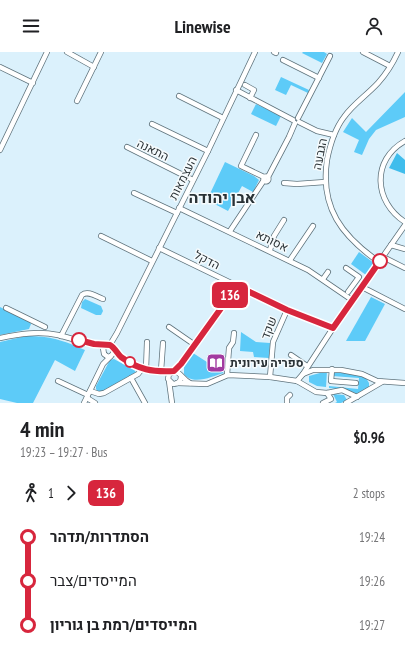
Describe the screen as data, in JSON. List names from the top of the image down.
{
  "streets": {
    "street": [
      "התאנה",
      "הגבעה",
      "העצמאות",
      "אסותא",
      "הדקל",
      "שקד"
    ]
  },
  "crossings": [
    ["התאנה", "העצמאות"],
    ["העצמאות", "אסותא"],
    ["העצמאות", "הדקל"],
    ["הדקל", "שקד"]
  ],
  "districts": ["אבן יהודה"],
  "places": {
    "library": ["ספריה עירונית"]
  },
  "lines": ["bus line 136"],
  "page": {
    "header": "Linewise",
    "on_map": "136",
    "heading": ["4 min", "19:23 – 19:27 · Bus", "$0.96"],
    "legs": ["1", "136", "2 stops"],
    "list": [
      {
        "name": "הסתדרות/תדהר",
        "value": "19:24"
      },
      {
        "name": "המייסדים/צבר",
        "value": "19:26"
      },
      {
        "name": "המייסדים/רמת בן גוריון",
        "value": "19:27"
      }
    ]
  }
}
